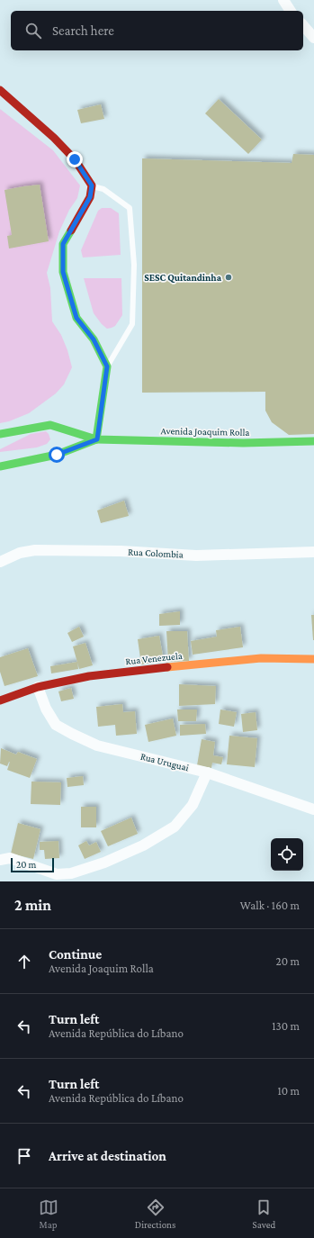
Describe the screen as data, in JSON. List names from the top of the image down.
{
  "streets": {
    "street": [
      "Avenida Joaquim Rolla",
      "Rua Colombia",
      "Rua Venezuela",
      "Rua Uruguai"
    ]
  },
  "crossings": [
    ["Rua Venezuela", "Rua Uruguai"]
  ],
  "places": ["SESC Quitandinha"],
  "scale_bar": "20 m",
  "page": {
    "search": "Search here",
    "scale": "20 m",
    "heading": ["2 min", "Walk · 160 m"],
    "list": [
      ["Continue", "Avenida Joaquim Rolla", "20 m"],
      ["Turn left", "Avenida República do Líbano", "130 m"],
      ["Turn left", "Avenida República do Líbano", "10 m"],
      "Arrive at destination"
    ],
    "nav": ["Map", "Directions", "Saved"]
  }
}
